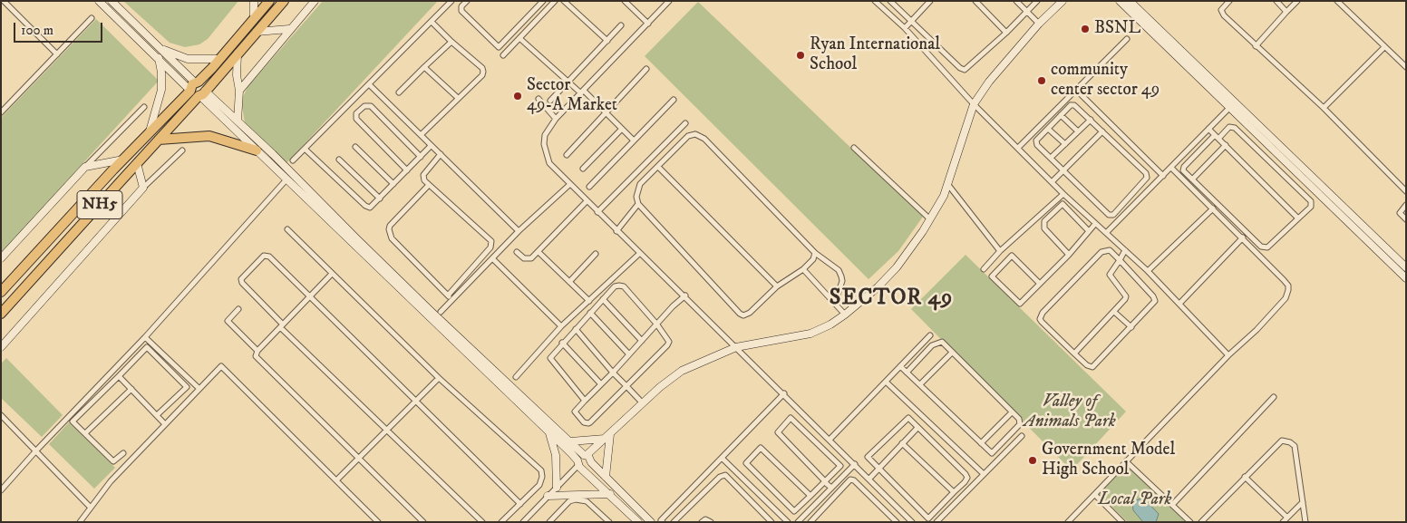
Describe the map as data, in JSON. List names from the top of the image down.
{
  "streets": {
    "highway": ["NH5"]
  },
  "districts": ["SECTOR 49"],
  "parks": ["Valley of Animals Park", "Local Park"],
  "places": [
    "BSNL",
    "Ryan International School",
    "community center sector 49",
    "Sector 49-A Market",
    "Government Model High School"
  ],
  "scale_bar": "100 m"
}
